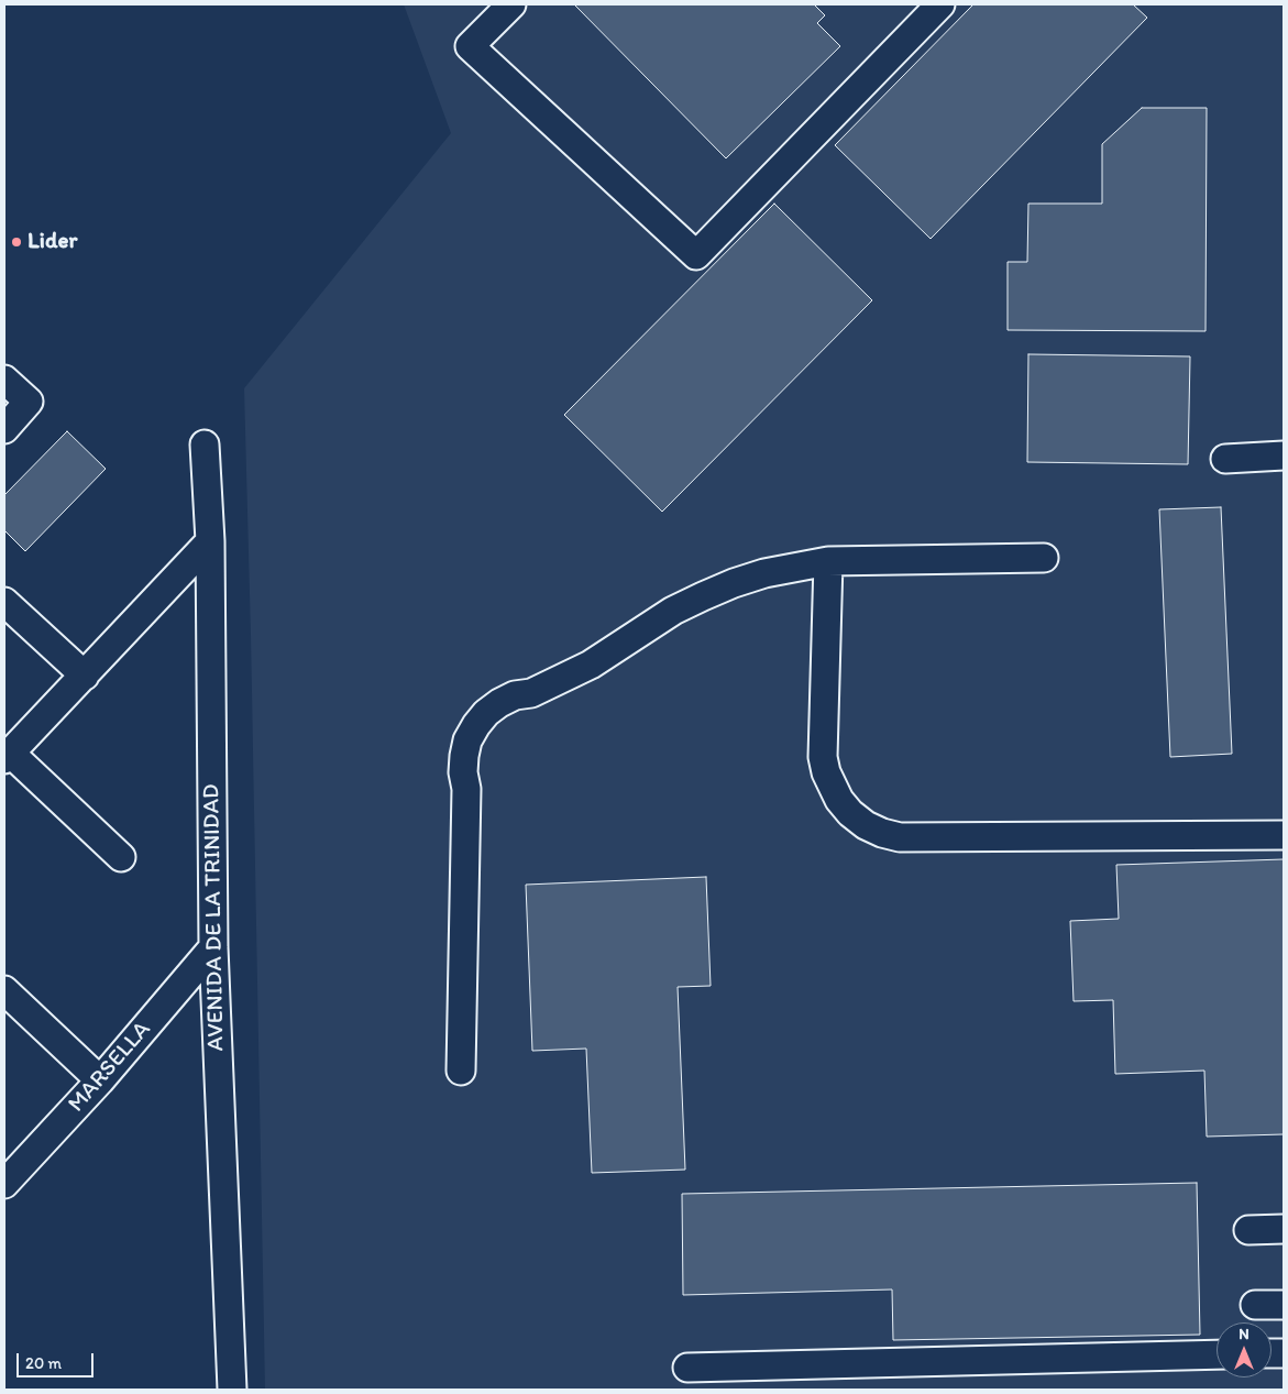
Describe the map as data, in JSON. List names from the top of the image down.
{
  "streets": {
    "street": ["AVENIDA DE LA TRINIDAD", "MARSELLA"]
  },
  "crossings": [
    ["AVENIDA DE LA TRINIDAD", "MARSELLA"]
  ],
  "places": ["Lider"],
  "scale_bar": "20 m",
  "north": "top"
}
